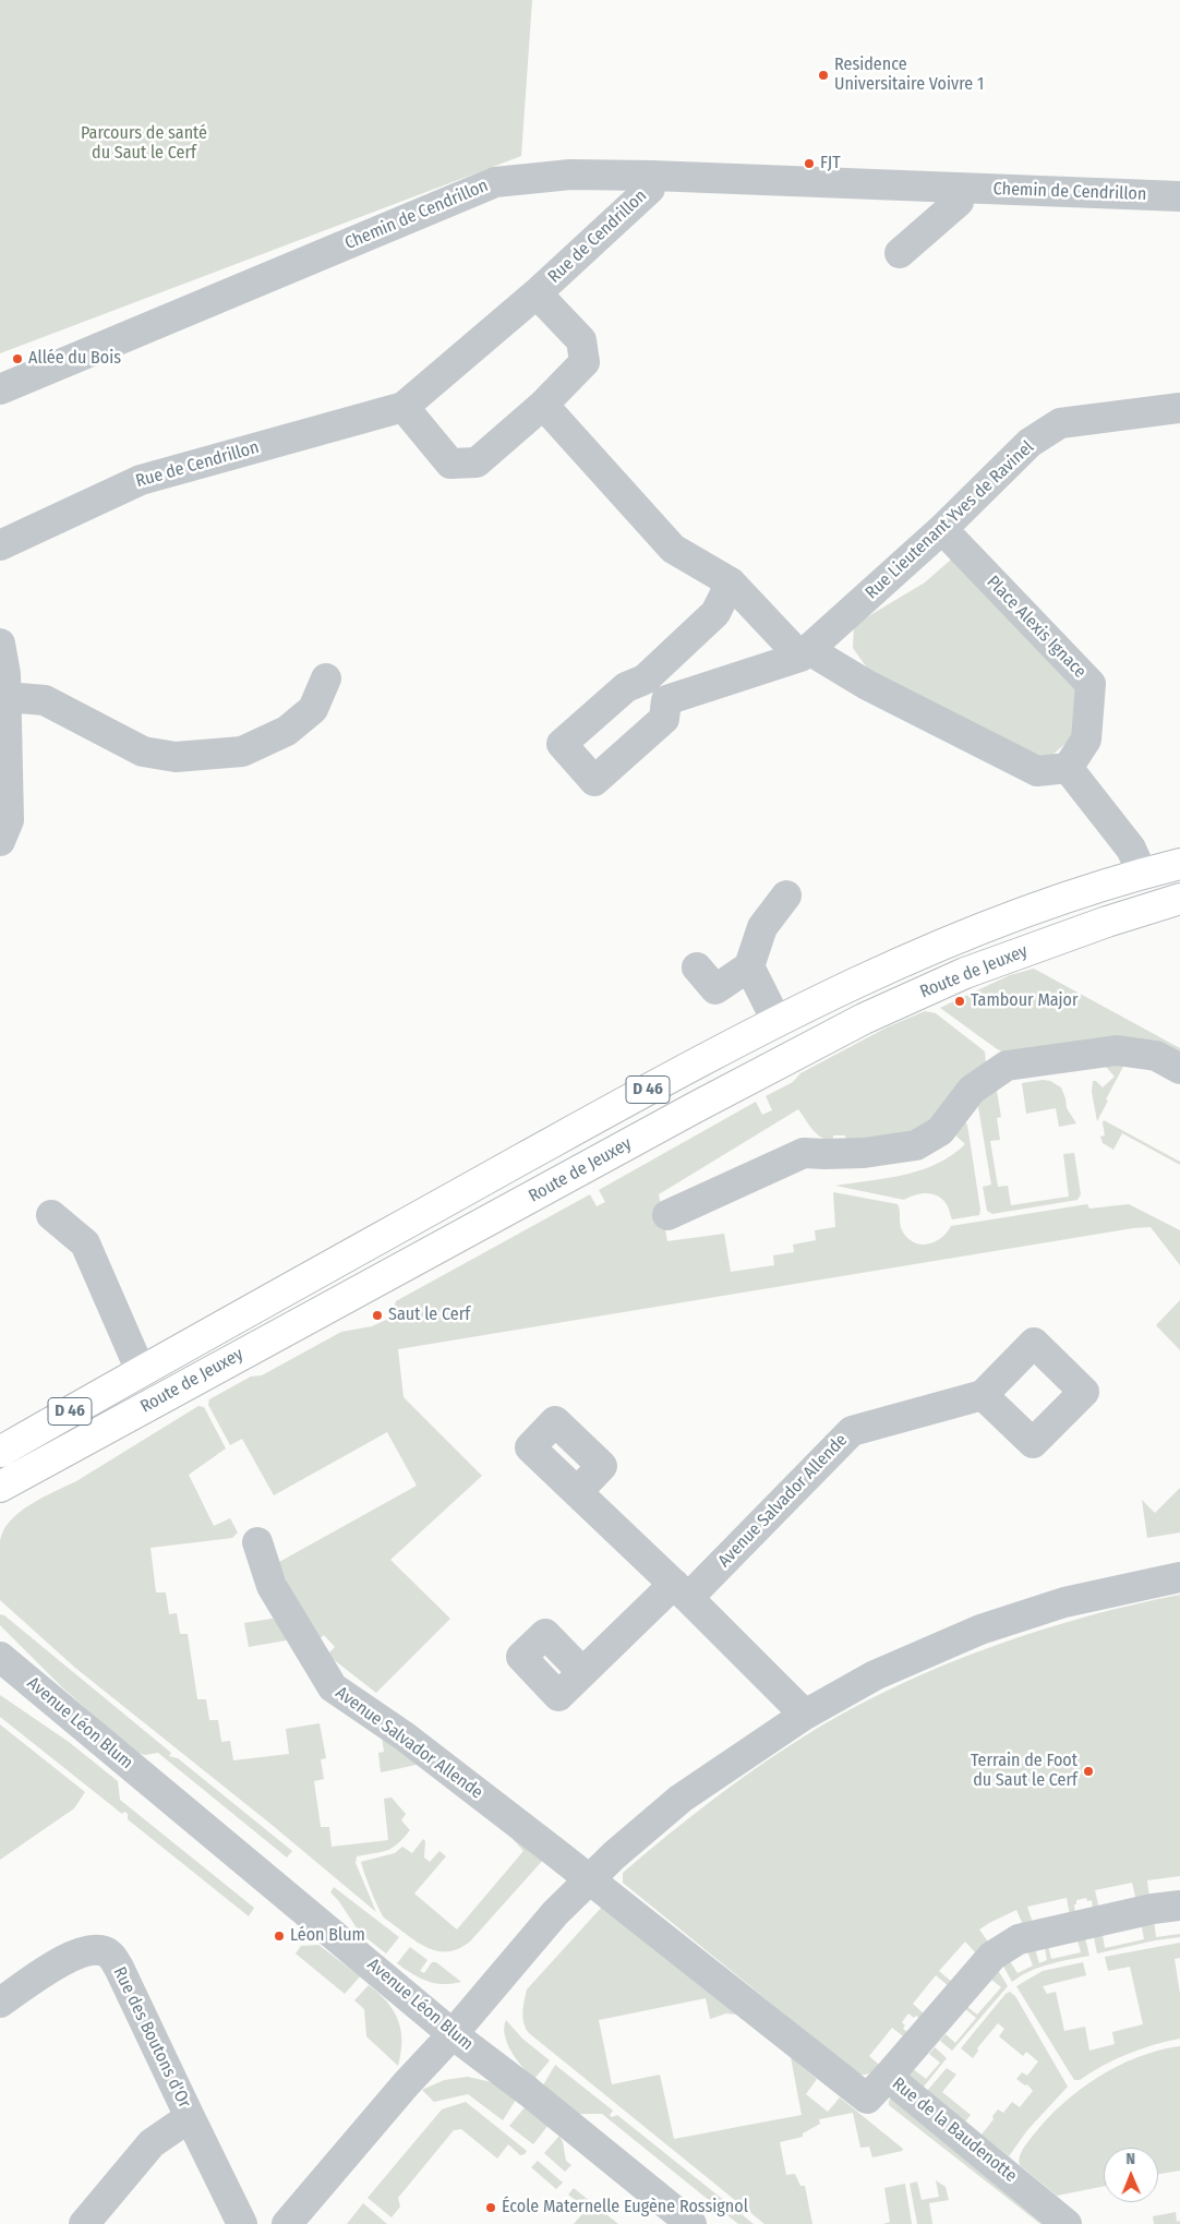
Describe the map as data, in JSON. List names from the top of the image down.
{
  "streets": {
    "main road": ["Route de Jeuxey", "D 46"],
    "street": [
      "Chemin de Cendrillon",
      "Rue de Cendrillon",
      "Rue Lieutenant Yves de Ravinel",
      "Place Alexis Ignace",
      "Avenue Salvador Allende",
      "Avenue Léon Blum",
      "Rue des Boutons d'Or",
      "Rue de la Baudenotte"
    ]
  },
  "crossings": [
    ["Chemin de Cendrillon", "Rue de Cendrillon"],
    ["Rue Lieutenant Yves de Ravinel", "Place Alexis Ignace"],
    ["Avenue Salvador Allende", "Rue de la Baudenotte"]
  ],
  "parks": ["Parcours de santé du Saut le Cerf"],
  "places": [
    "Residence Universitaire Voivre 1",
    "FJT",
    "Allée du Bois",
    "Tambour Major",
    "Saut le Cerf",
    "Terrain de Foot du Saut le Cerf",
    "Léon Blum",
    "École Maternelle Eugène Rossignol"
  ],
  "north": "top"
}
